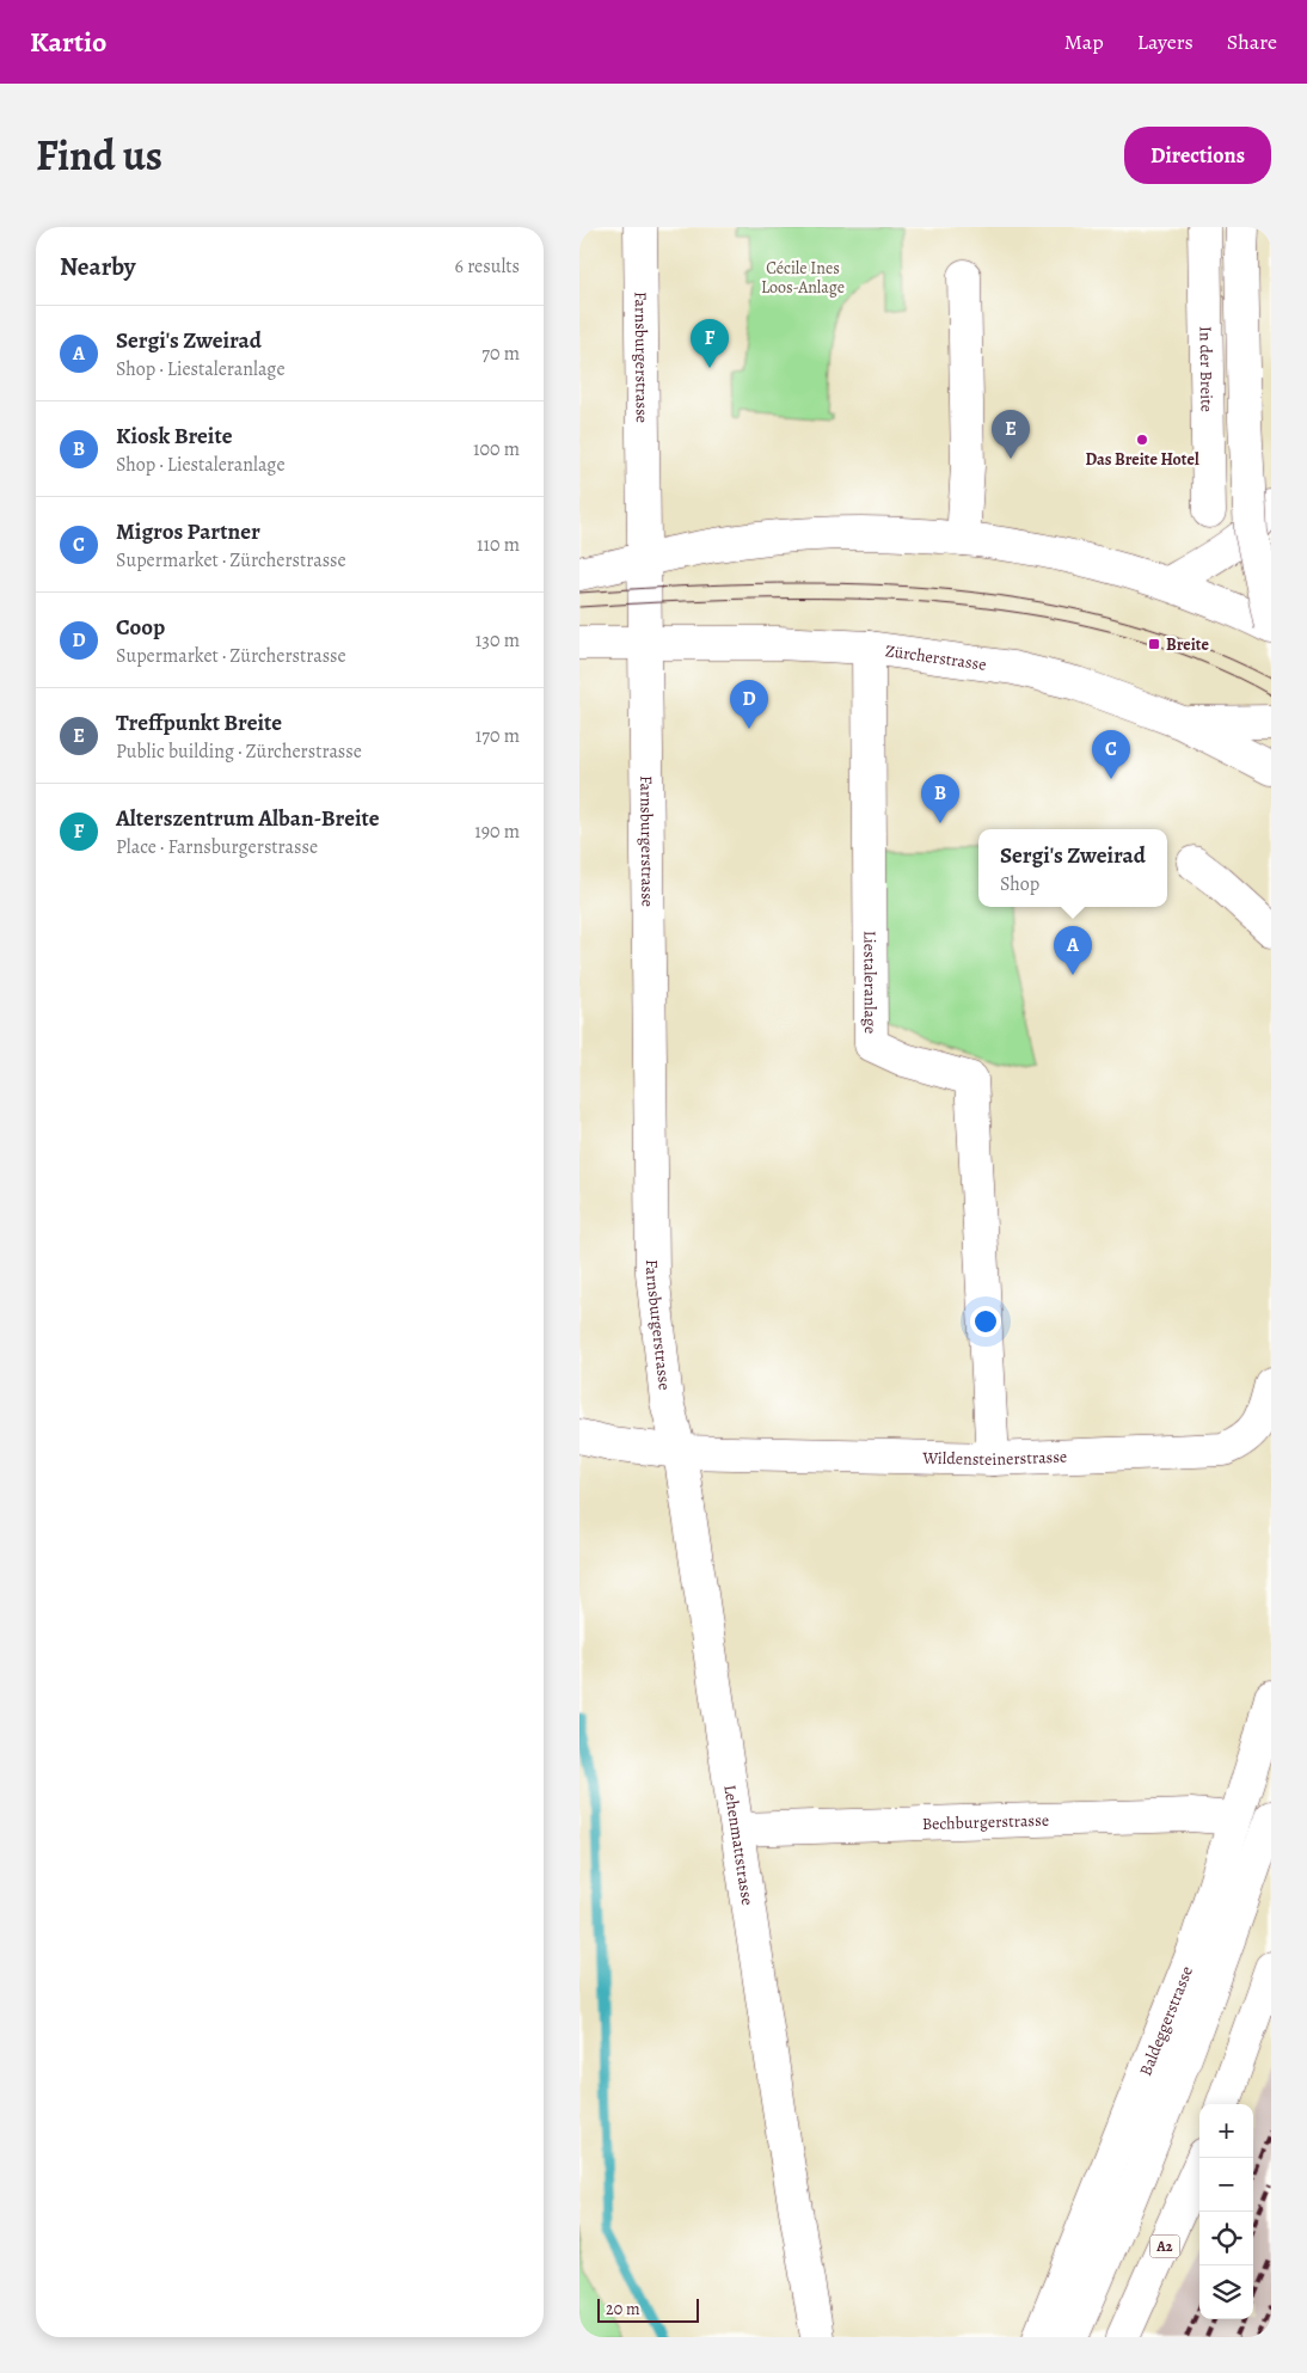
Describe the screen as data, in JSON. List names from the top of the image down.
{
  "streets": {
    "main road": [
      "Farnsburgerstrasse",
      "In der Breite",
      "Zürcherstrasse",
      "Liestaleranlage",
      "Wildensteinerstrasse",
      "Bechburgerstrasse",
      "Lehenmattstrasse",
      "Baldeggerstrasse",
      "A2"
    ]
  },
  "crossings": [
    ["Farnsburgerstrasse", "Zürcherstrasse"],
    ["Farnsburgerstrasse", "Wildensteinerstrasse"],
    ["Farnsburgerstrasse", "Lehenmattstrasse"],
    ["Zürcherstrasse", "Liestaleranlage"],
    ["Liestaleranlage", "Wildensteinerstrasse"],
    ["Wildensteinerstrasse", "Lehenmattstrasse"],
    ["Bechburgerstrasse", "Lehenmattstrasse"],
    ["Bechburgerstrasse", "Baldeggerstrasse"]
  ],
  "parks": ["Cécile Ines Loos-Anlage"],
  "places": {
    "other": ["Das Breite Hotel"],
    "transit": ["Breite"]
  },
  "scale_bar": "20 m",
  "page": {
    "header": "Kartio",
    "nav": ["Map", "Layers", "Share"],
    "title": "Find us",
    "buttons": "Directions",
    "heading": ["Nearby", "6 results"],
    "list": [
      {
        "mark": "A",
        "name": "Sergi's Zweirad",
        "note": "Shop · Liestaleranlage",
        "value": "70 m"
      },
      {
        "mark": "B",
        "name": "Kiosk Breite",
        "note": "Shop · Liestaleranlage",
        "value": "100 m"
      },
      {
        "mark": "C",
        "name": "Migros Partner",
        "note": "Supermarket · Zürcherstrasse",
        "value": "110 m"
      },
      {
        "mark": "D",
        "name": "Coop",
        "note": "Supermarket · Zürcherstrasse",
        "value": "130 m"
      },
      {
        "mark": "E",
        "name": "Treffpunkt Breite",
        "note": "Public building · Zürcherstrasse",
        "value": "170 m"
      },
      {
        "mark": "F",
        "name": "Alterszentrum Alban-Breite",
        "note": "Place · Farnsburgerstrasse",
        "value": "190 m"
      }
    ],
    "pins": [
      "F",
      "E",
      "D",
      "C",
      "B",
      "A"
    ],
    "popup": ["Sergi's Zweirad", "Shop"],
    "map_buttons": ["+", "−"],
    "scale": "20 m"
  }
}
